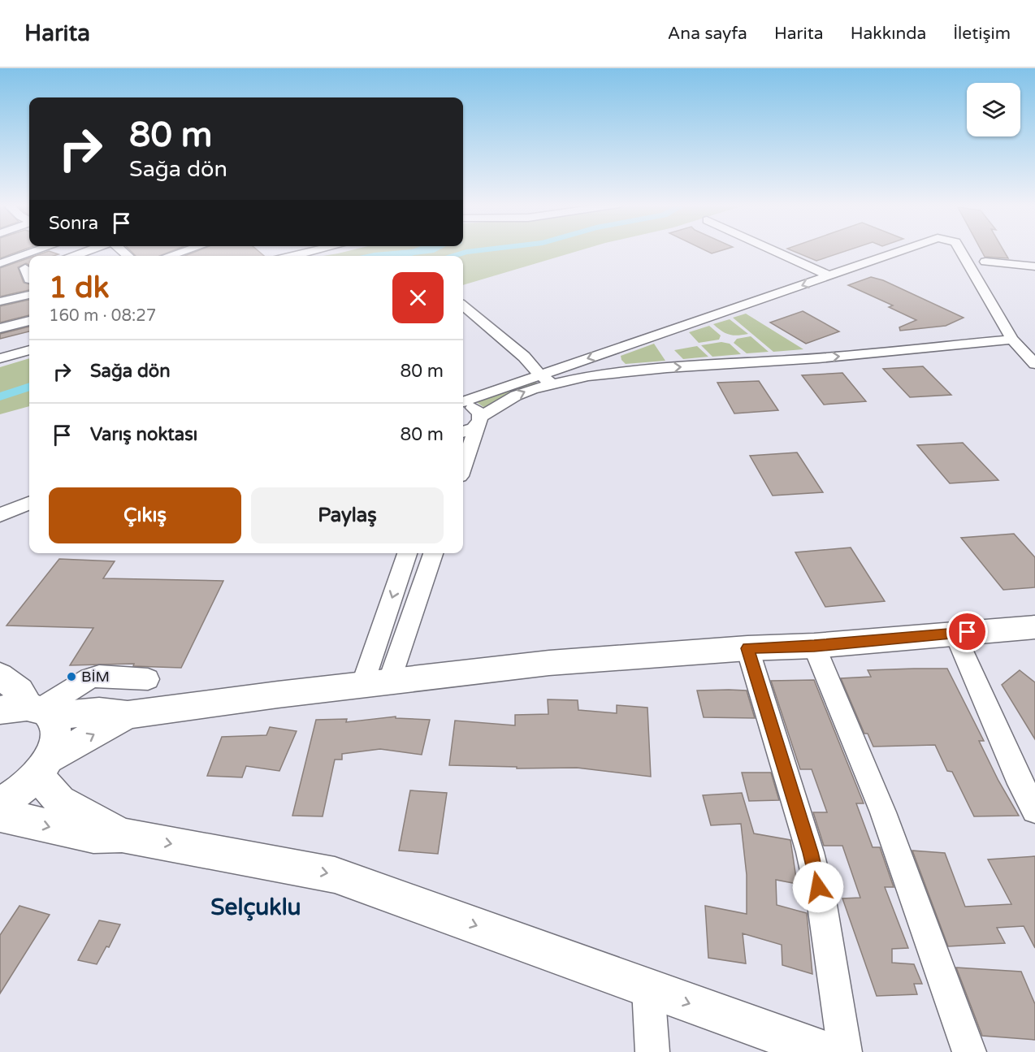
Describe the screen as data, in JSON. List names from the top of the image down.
{
  "districts": ["Selçuklu"],
  "places": ["BİM"],
  "page": {
    "header": "Harita",
    "nav": [
      "Ana sayfa",
      "Harita",
      "Hakkında",
      "İletişim"
    ],
    "turn": ["80 m", "Sağa dön"],
    "then": "Sonra",
    "heading": ["1 dk", "160 m · 08:27"],
    "list": [
      {
        "name": "Sağa dön",
        "value": "80 m"
      },
      {
        "name": "Varış noktası",
        "value": "80 m"
      }
    ],
    "buttons": ["Çıkış", "Paylaş"]
  }
}
